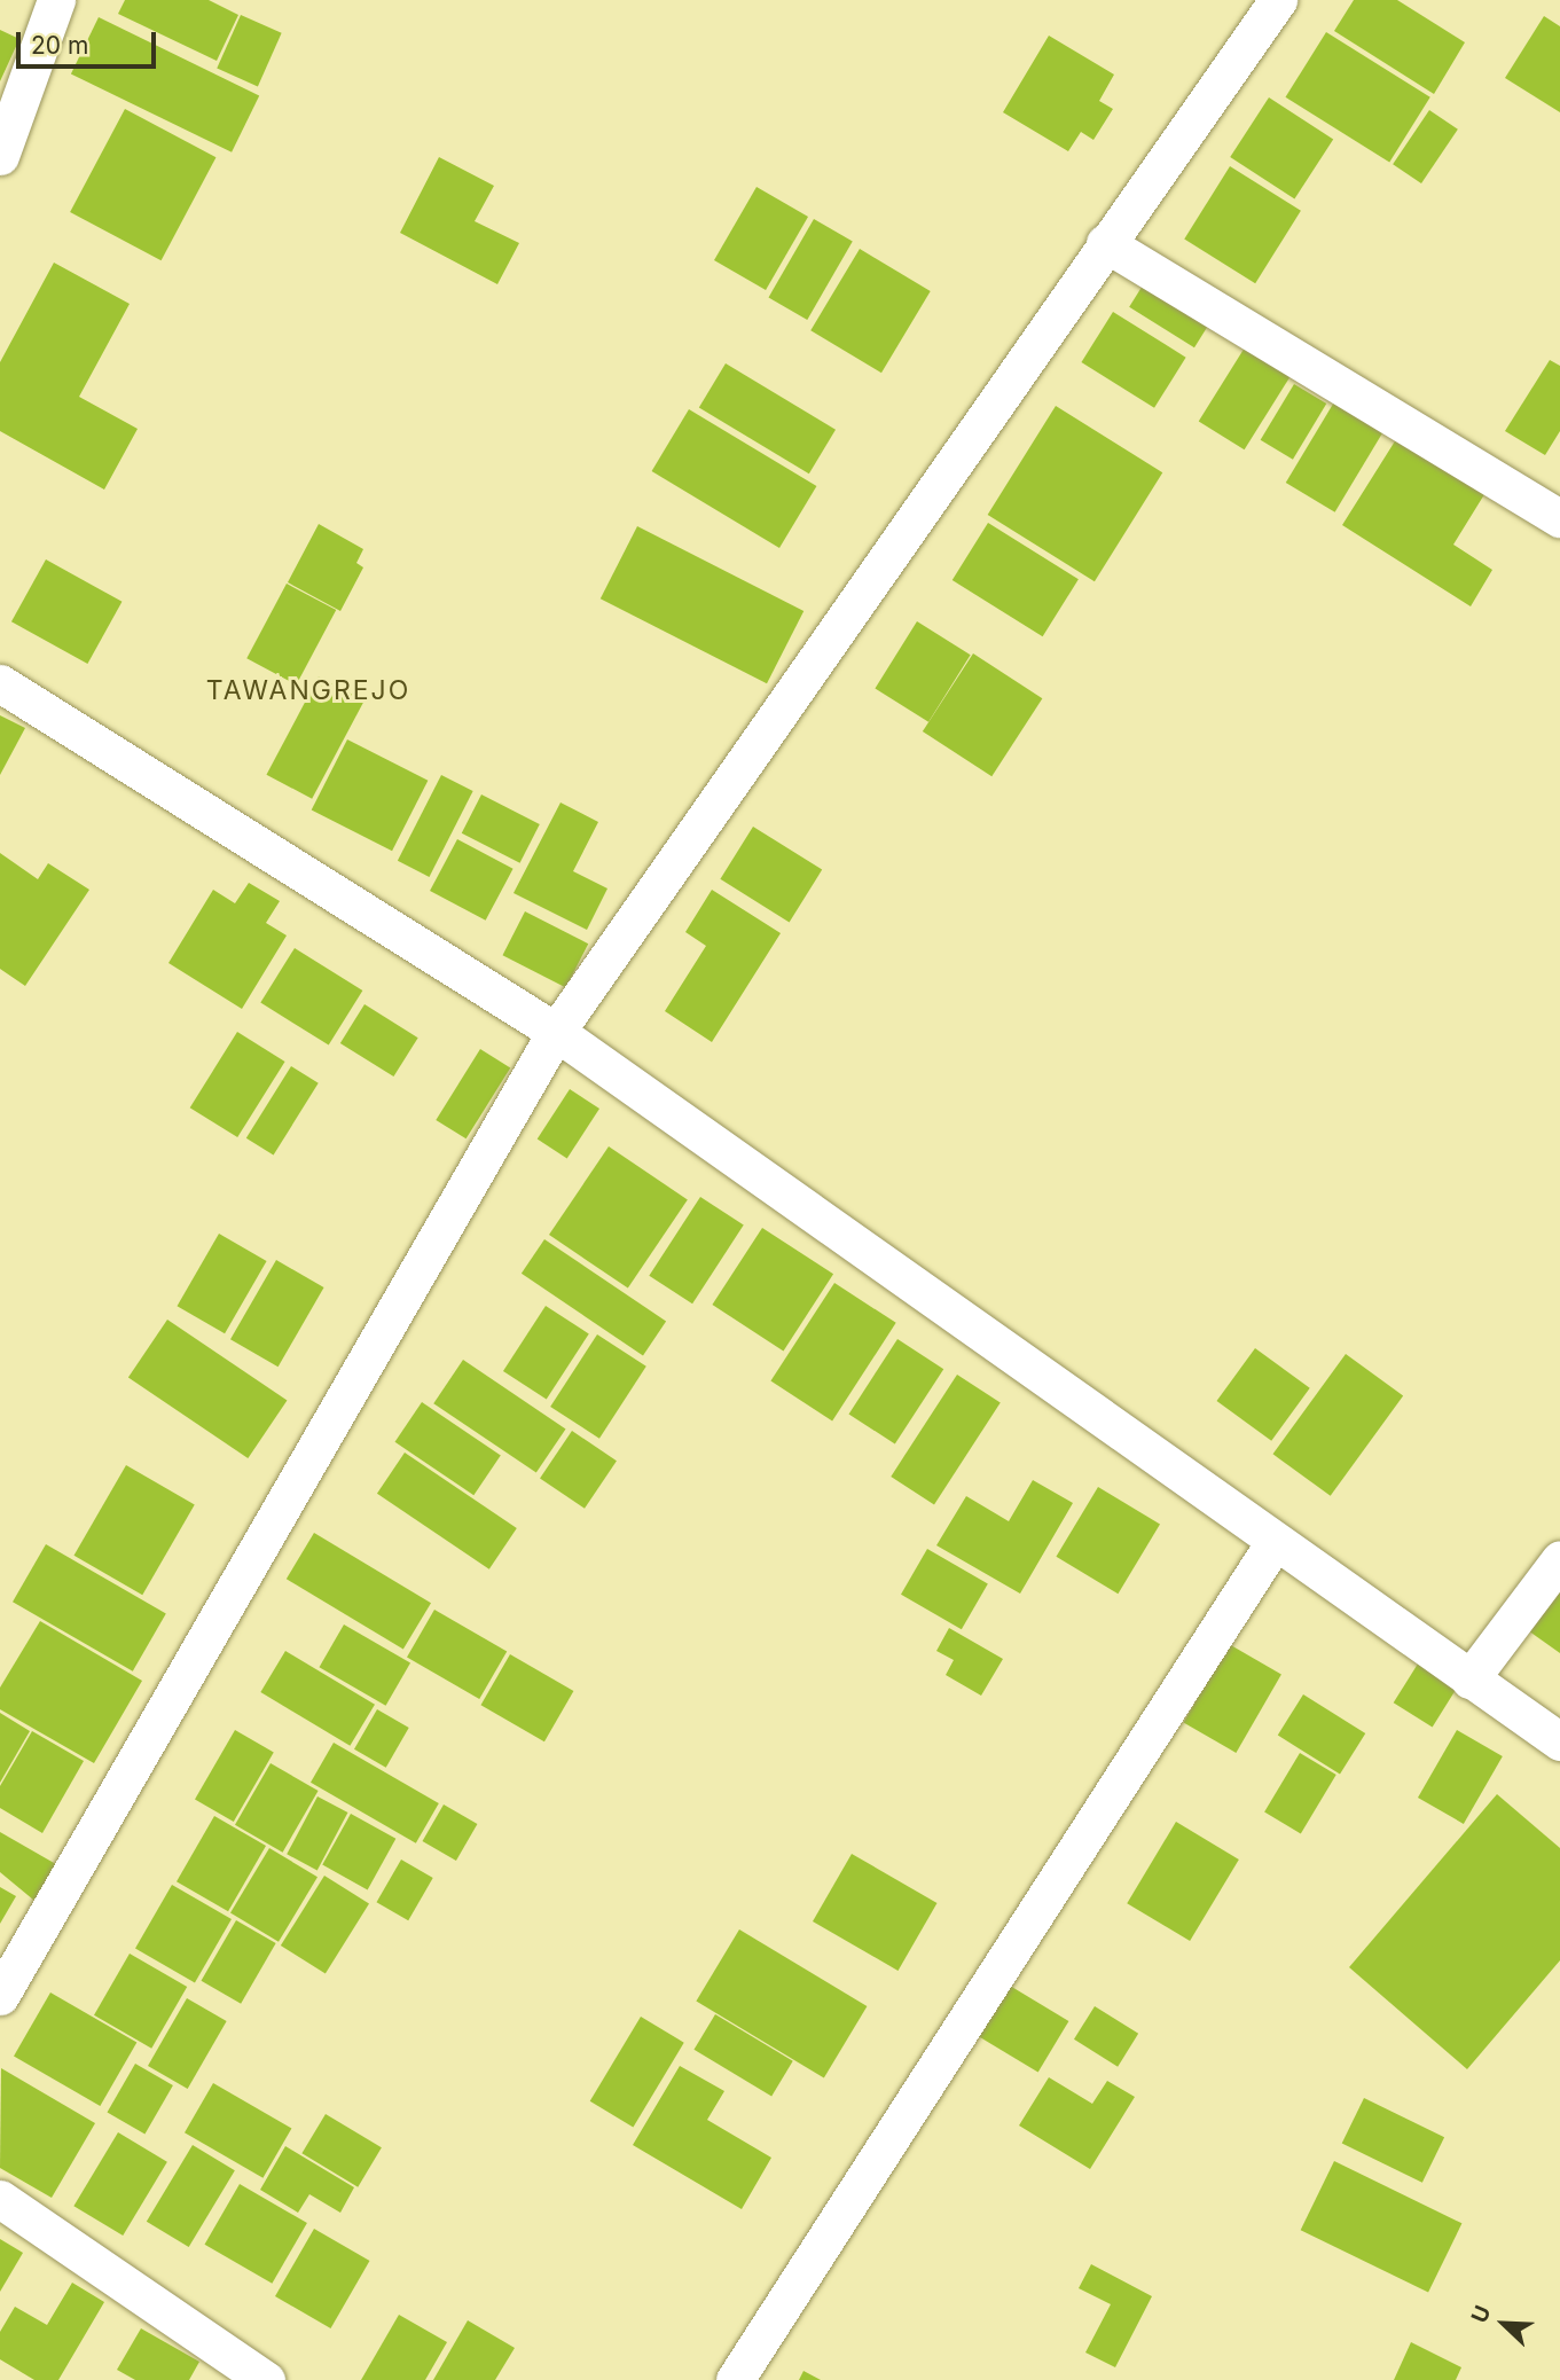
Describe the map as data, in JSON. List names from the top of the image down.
{
  "districts": ["TAWANGREJO"],
  "scale_bar": "20 m",
  "north": "top left"
}
